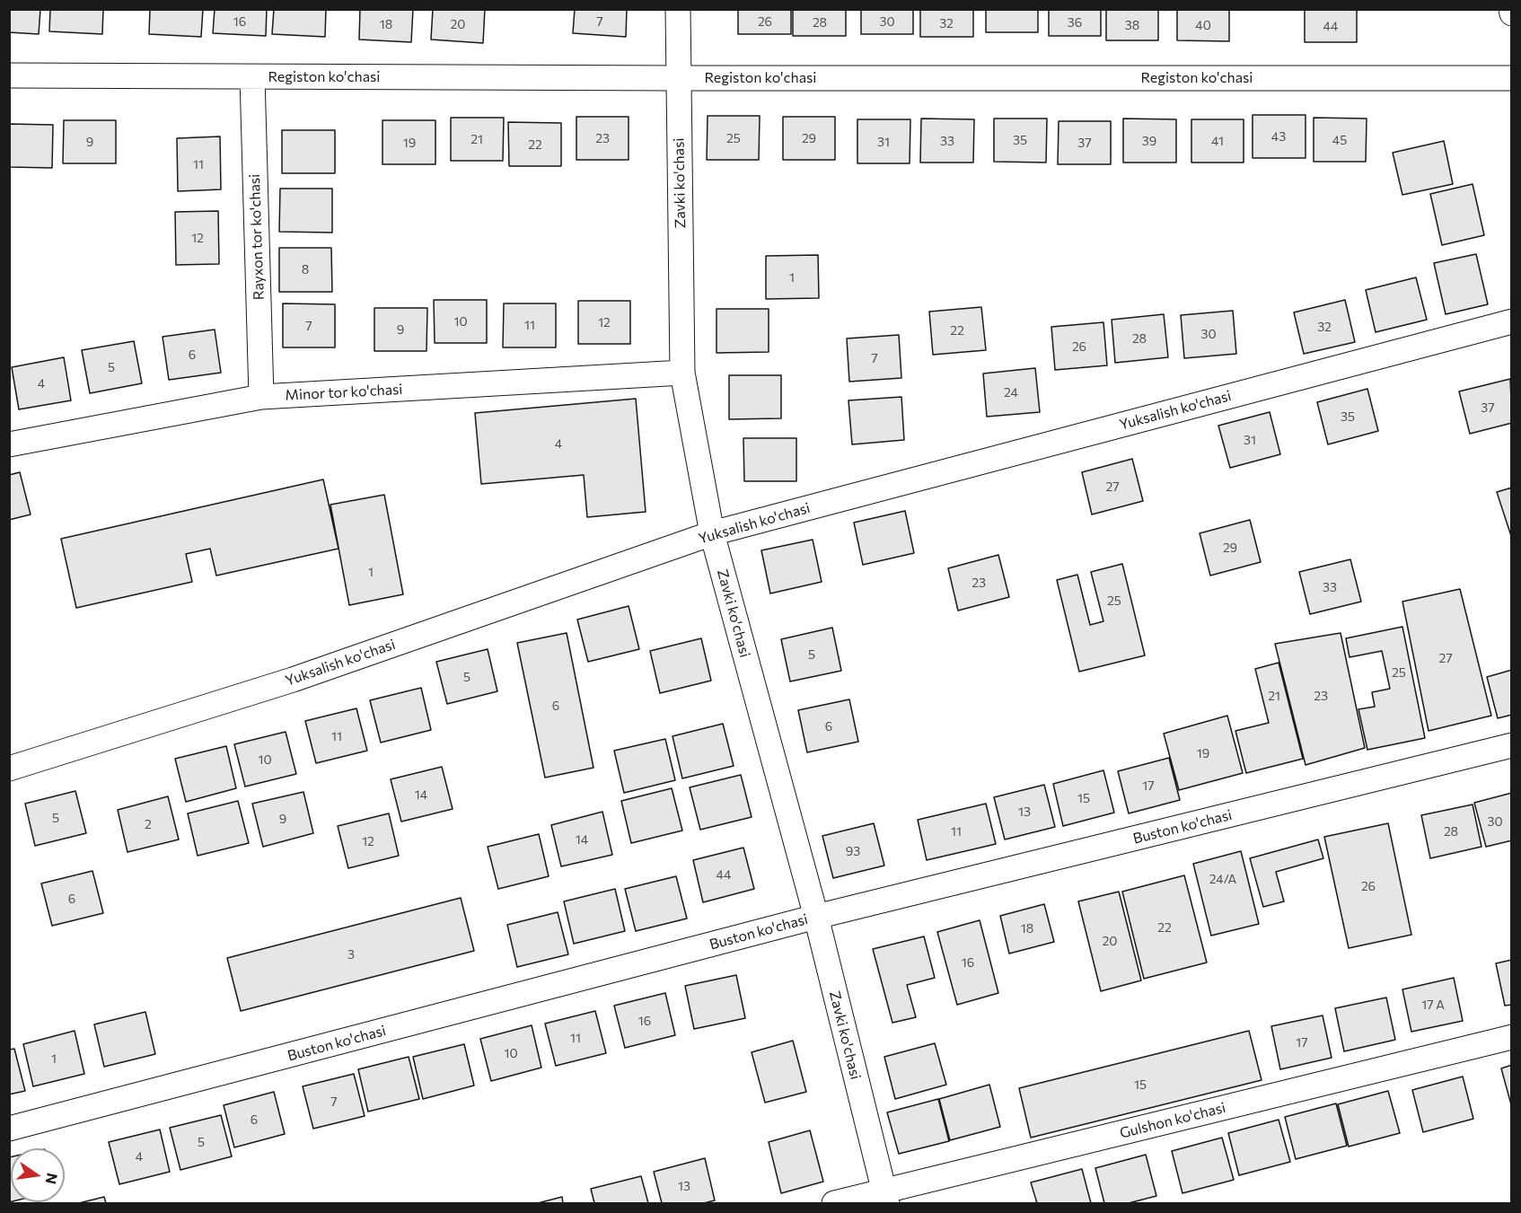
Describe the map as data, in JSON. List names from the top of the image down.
{
  "streets": {
    "street": [
      "Registon ko'chasi",
      "Zavki ko'chasi",
      "Rayxon tor ko'chasi",
      "Minor tor ko'chasi",
      "Yuksalish ko'chasi",
      "Buston ko'chasi",
      "Gulshon ko'chasi"
    ]
  },
  "crossings": [
    ["Registon ko'chasi", "Zavki ko'chasi"],
    ["Registon ko'chasi", "Rayxon tor ko'chasi"],
    ["Zavki ko'chasi", "Minor tor ko'chasi"],
    ["Zavki ko'chasi", "Yuksalish ko'chasi"],
    ["Zavki ko'chasi", "Buston ko'chasi"],
    ["Zavki ko'chasi", "Gulshon ko'chasi"],
    ["Rayxon tor ko'chasi", "Minor tor ko'chasi"]
  ],
  "house_numbers": [
    "16",
    "7",
    "26",
    "30",
    "28",
    "36",
    "32",
    "18",
    "20",
    "38",
    "40",
    "44",
    "43",
    "23",
    "25",
    "29",
    "21",
    "35",
    "45",
    "33",
    "39",
    "41",
    "9",
    "31",
    "19",
    "37",
    "22",
    "11",
    "12",
    "8",
    "1",
    "10",
    "12",
    "11",
    "7",
    "32",
    "9",
    "22",
    "30",
    "28",
    "26",
    "6",
    "7",
    "5",
    "4",
    "24",
    "37",
    "35",
    "31",
    "4",
    "27",
    "29",
    "1",
    "23",
    "33",
    "25",
    "5",
    "27",
    "25",
    "5",
    "21",
    "23",
    "6",
    "6",
    "11",
    "19",
    "10",
    "17",
    "14",
    "15",
    "13",
    "5",
    "9",
    "30",
    "2",
    "11",
    "28",
    "14",
    "12",
    "93",
    "44",
    "24/A",
    "26",
    "6",
    "22",
    "18",
    "20",
    "3",
    "16",
    "17 А",
    "16",
    "11",
    "17",
    "10",
    "1",
    "15",
    "7",
    "6",
    "5",
    "4",
    "13"
  ],
  "north": "right"
}
